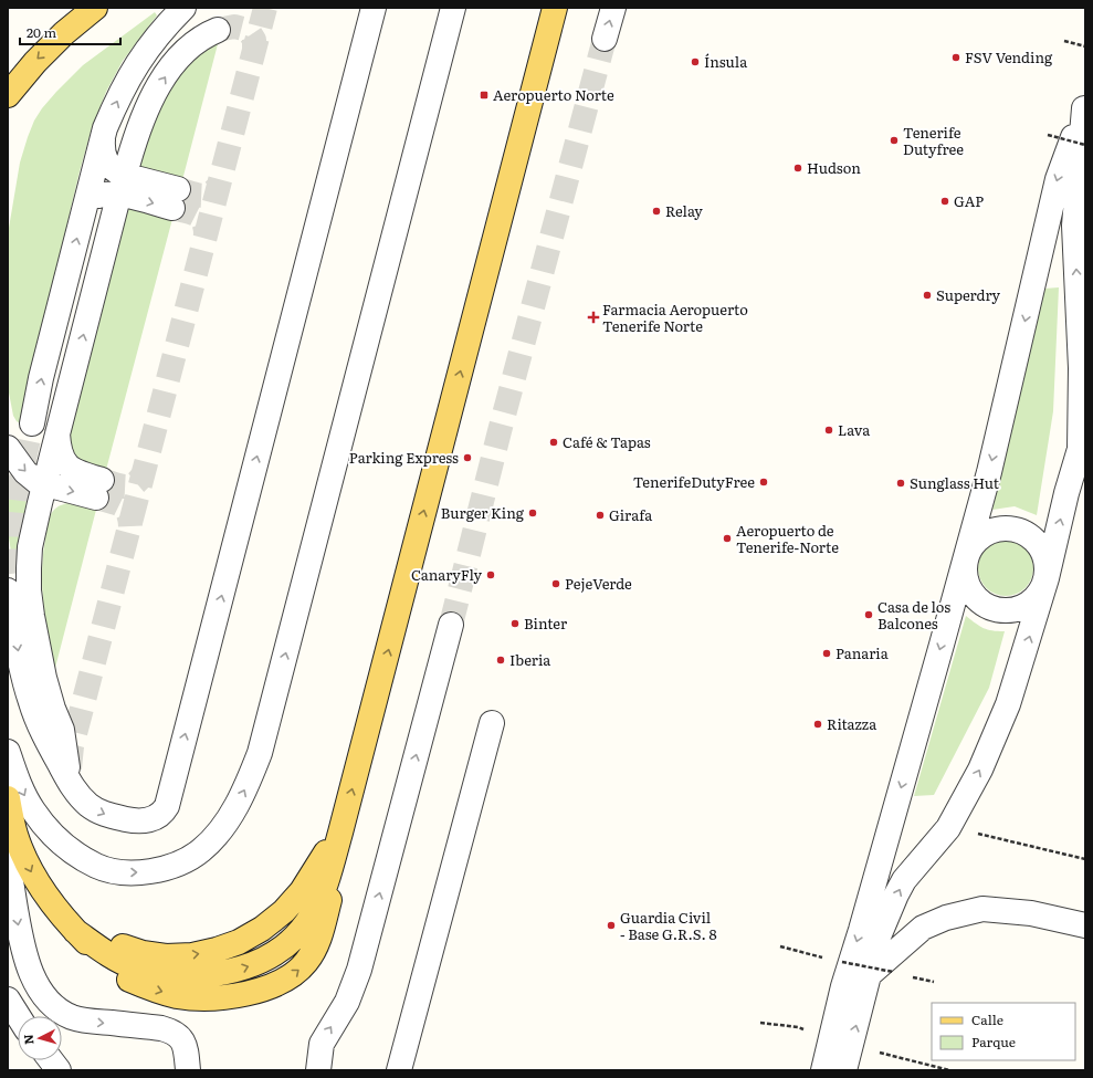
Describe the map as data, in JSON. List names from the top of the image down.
{
  "places": {
    "other": [
      "FSV Vending",
      "Ínsula",
      "Tenerife Dutyfree",
      "Hudson",
      "GAP",
      "Relay",
      "Superdry",
      "Lava",
      "Café & Tapas",
      "Parking Express",
      "TenerifeDutyFree",
      "Sunglass Hut",
      "Burger King",
      "Girafa",
      "Aeropuerto de Tenerife-Norte",
      "CanaryFly",
      "PejeVerde",
      "Casa de los Balcones",
      "Binter",
      "Panaria",
      "Iberia",
      "Ritazza",
      "Guardia Civil - Base G.R.S. 8"
    ],
    "transit": ["Aeropuerto Norte"],
    "health": ["Farmacia Aeropuerto Tenerife Norte"]
  },
  "legend": ["Calle", "Parque"],
  "scale_bar": "20 m",
  "north": "left"
}
